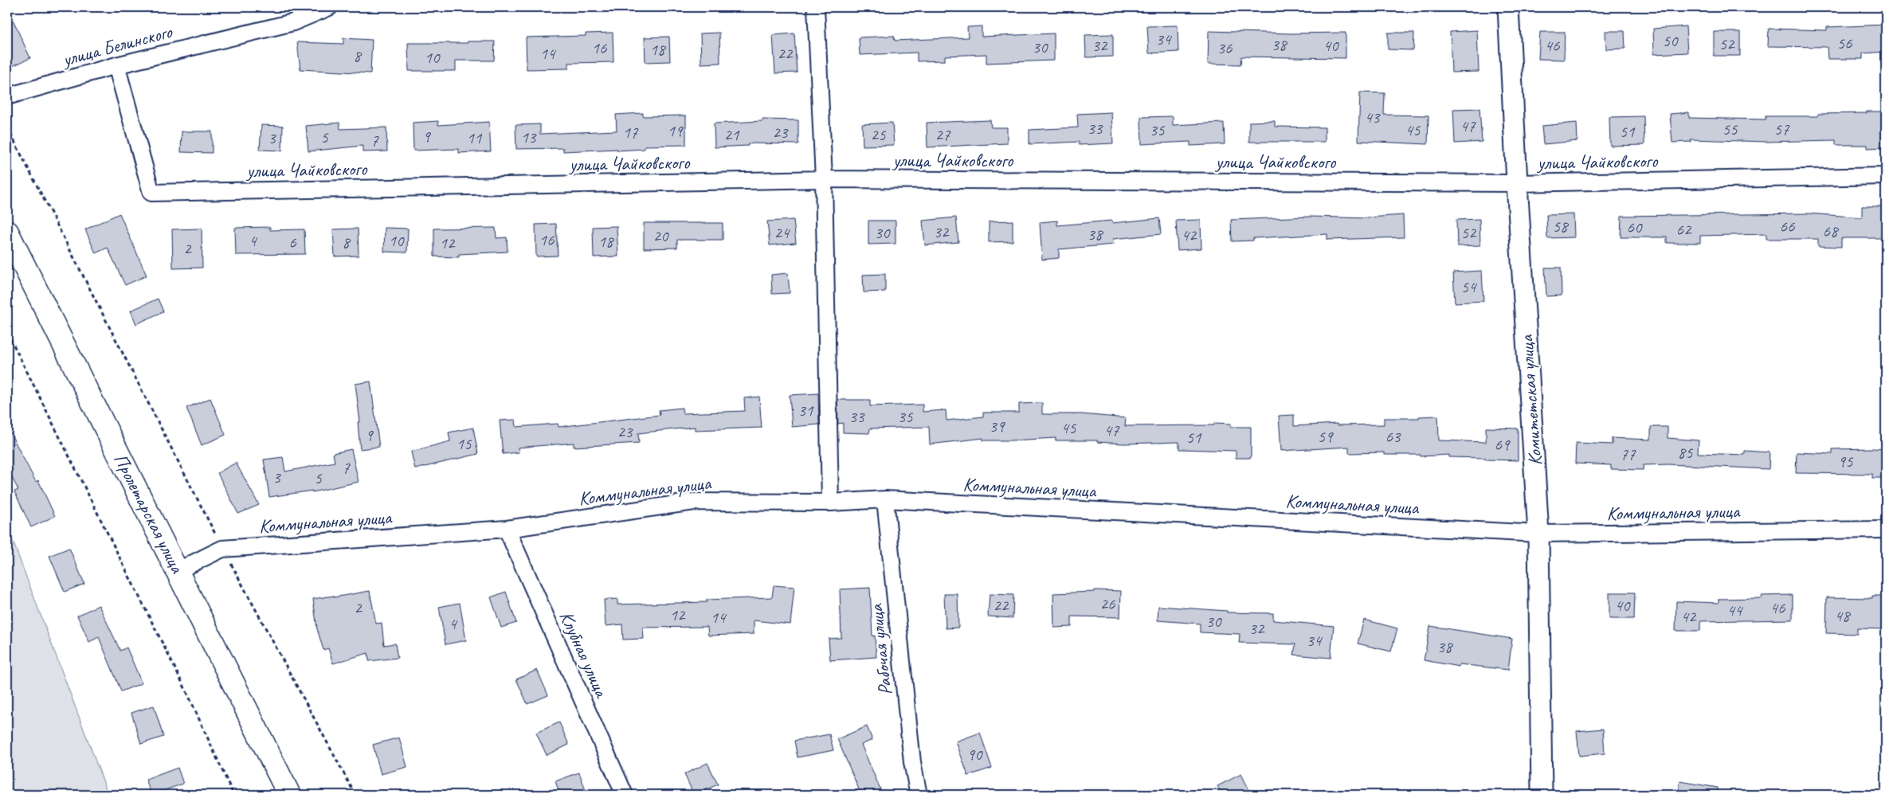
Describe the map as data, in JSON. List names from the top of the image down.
{
  "streets": {
    "main road": ["Пролетарская улица"],
    "street": [
      "улица Белинского",
      "улица Чайковского",
      "Комитетская улица",
      "Коммунальная улица",
      "Рабочая улица",
      "Клубная улица"
    ]
  },
  "crossings": [
    ["улица Белинского", "улица Чайковского"],
    ["улица Чайковского", "Комитетская улица"],
    ["Комитетская улица", "Коммунальная улица"],
    ["Коммунальная улица", "Пролетарская улица"],
    ["Коммунальная улица", "Рабочая улица"],
    ["Коммунальная улица", "Клубная улица"]
  ],
  "house_numbers": [
    "34",
    "50",
    "56",
    "52",
    "38",
    "32",
    "40",
    "46",
    "30",
    "16",
    "36",
    "18",
    "14",
    "22",
    "8",
    "10",
    "43",
    "47",
    "33",
    "55",
    "57",
    "35",
    "45",
    "19",
    "51",
    "17",
    "23",
    "21",
    "25",
    "27",
    "9",
    "5",
    "13",
    "3",
    "11",
    "7",
    "58",
    "66",
    "60",
    "62",
    "68",
    "32",
    "24",
    "30",
    "52",
    "38",
    "42",
    "20",
    "16",
    "4",
    "10",
    "18",
    "6",
    "8",
    "12",
    "2",
    "54",
    "31",
    "33",
    "35",
    "39",
    "45",
    "47",
    "23",
    "9",
    "59",
    "63",
    "51",
    "15",
    "69",
    "85",
    "77",
    "95",
    "7",
    "3",
    "5",
    "26",
    "22",
    "40",
    "2",
    "46",
    "44",
    "12",
    "48",
    "42",
    "14",
    "30",
    "4",
    "32",
    "34",
    "38",
    "90"
  ]
}
